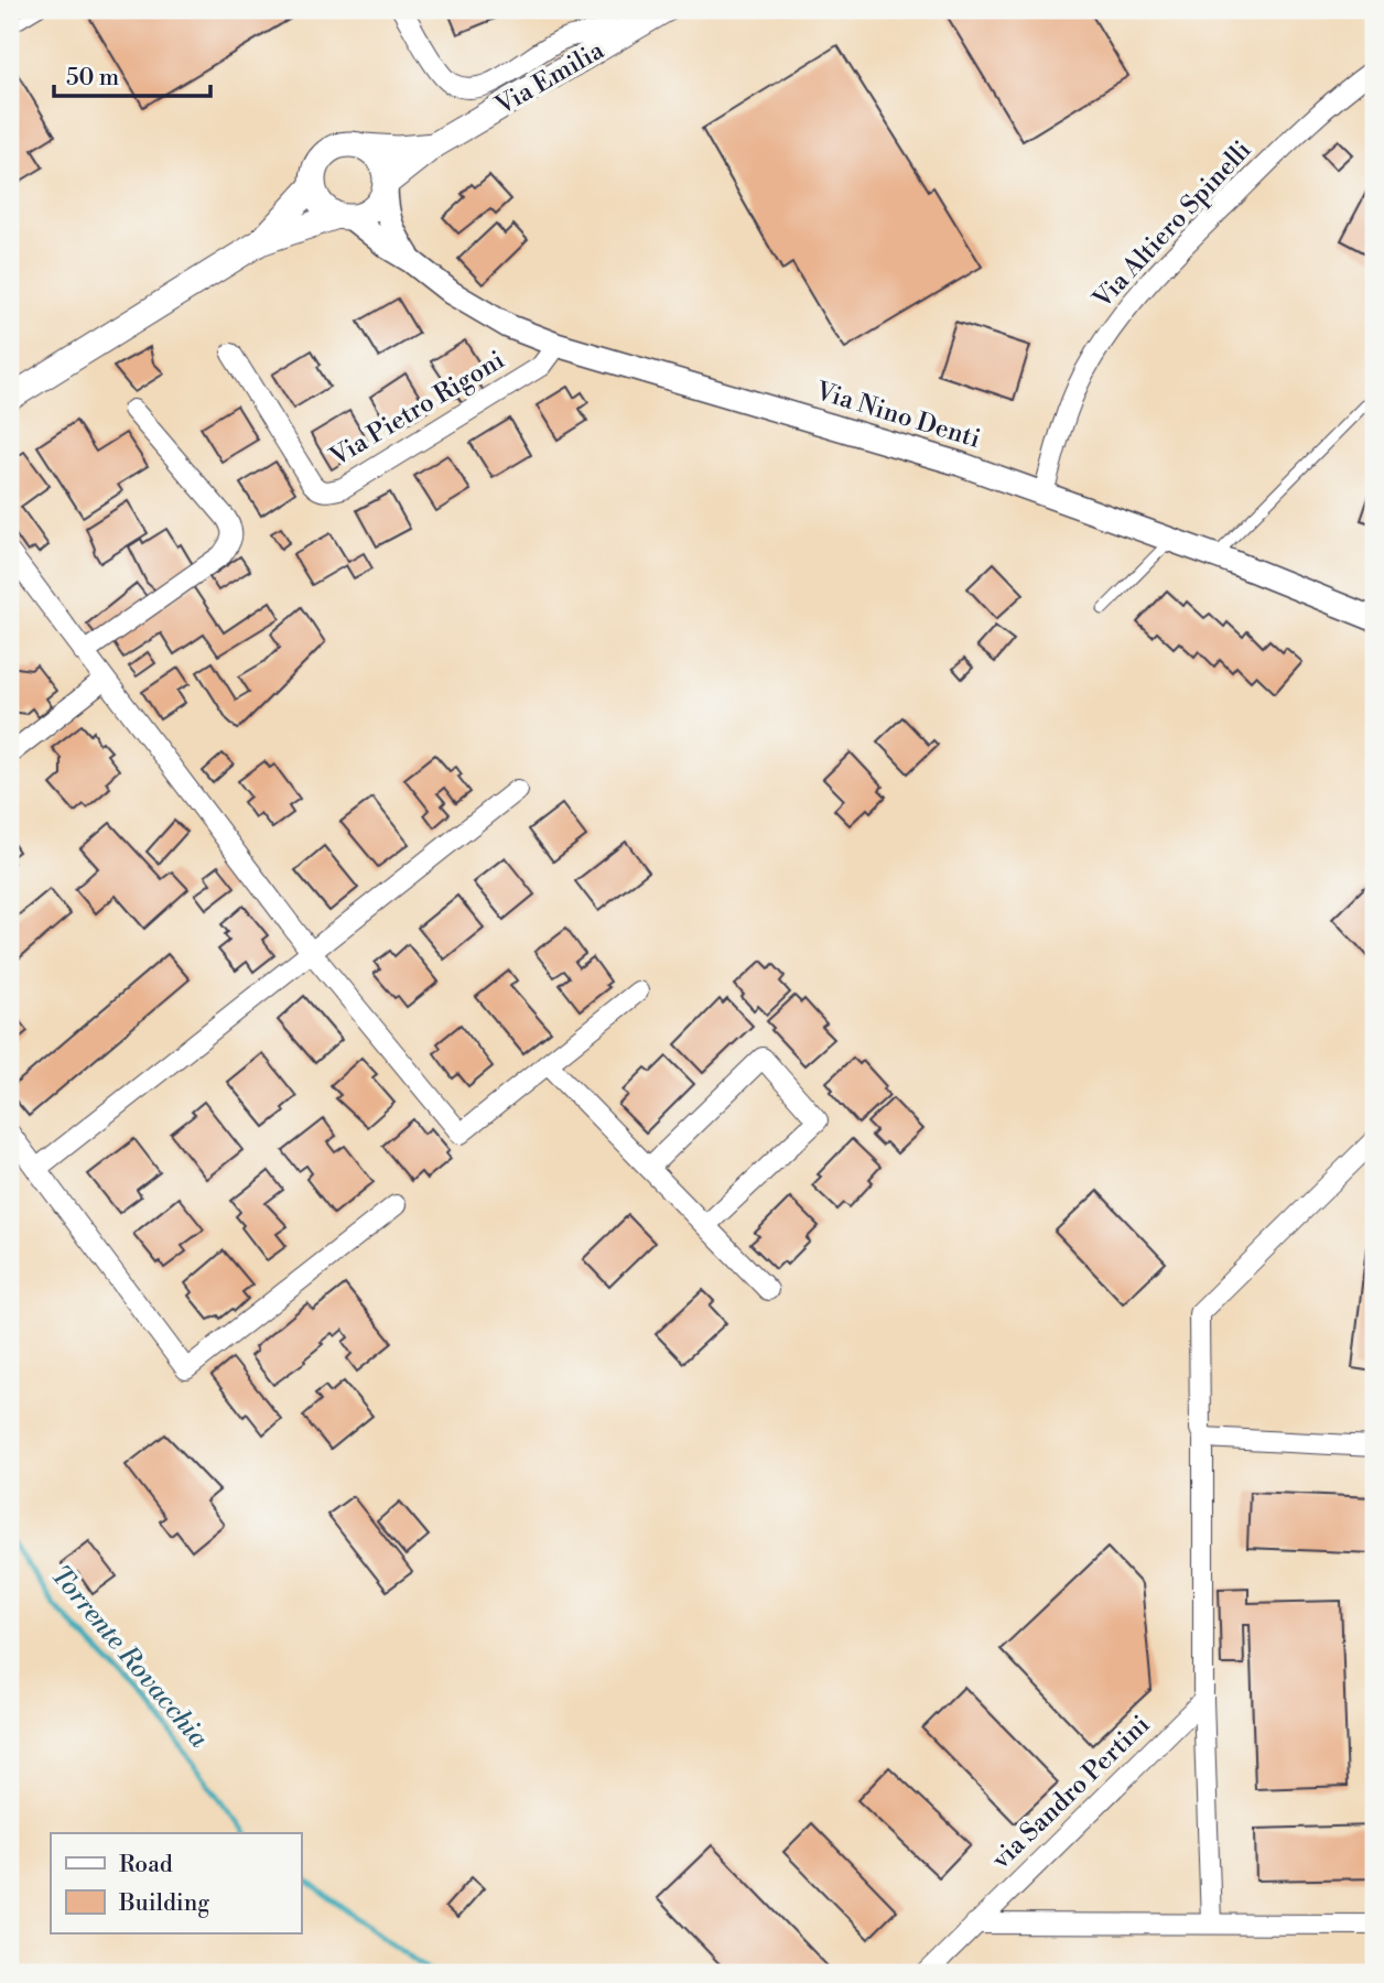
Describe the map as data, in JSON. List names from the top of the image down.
{
  "streets": {
    "main road": ["Via Emilia"],
    "street": [
      "Via Altiero Spinelli",
      "Via Pietro Rigoni",
      "Via Nino Denti",
      "via Sandro Pertini"
    ]
  },
  "crossings": [
    ["Via Emilia", "Via Nino Denti"],
    ["Via Altiero Spinelli", "Via Nino Denti"],
    ["Via Pietro Rigoni", "Via Nino Denti"]
  ],
  "water": ["Torrente Rovacchia"],
  "legend": ["Road", "Building"],
  "scale_bar": "50 m"
}
